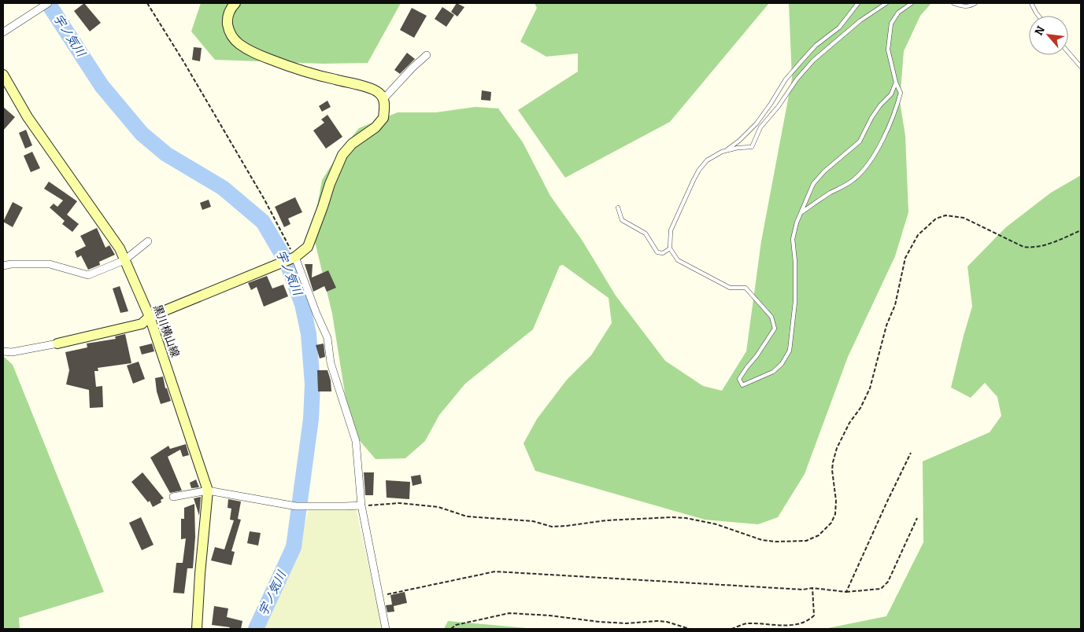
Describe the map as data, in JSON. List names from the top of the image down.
{
  "streets": {
    "street": ["黒川横山線"]
  },
  "water": ["宇ノ気川"],
  "north": "top left"
}
